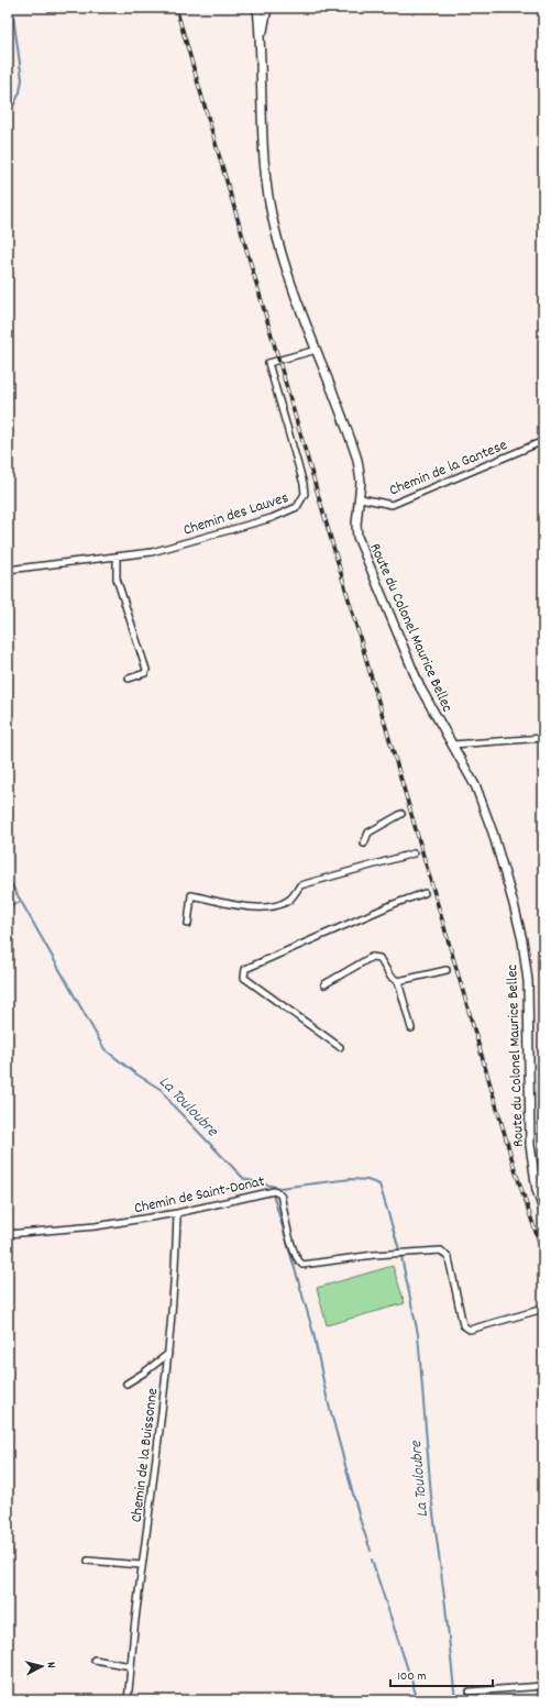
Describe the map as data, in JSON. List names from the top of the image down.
{
  "streets": {
    "main road": ["Route du Colonel Maurice Bellec"],
    "street": [
      "Chemin de la Gantese",
      "Chemin des Lauves",
      "Chemin de Saint-Donat",
      "Chemin de la Buissonne"
    ]
  },
  "crossings": [
    ["Chemin de la Gantese", "Route du Colonel Maurice Bellec"],
    ["Chemin des Lauves", "Route du Colonel Maurice Bellec"],
    ["Chemin de Saint-Donat", "Chemin de la Buissonne"]
  ],
  "water": ["La Touloubre"],
  "scale_bar": "100 m",
  "north": "right"
}
